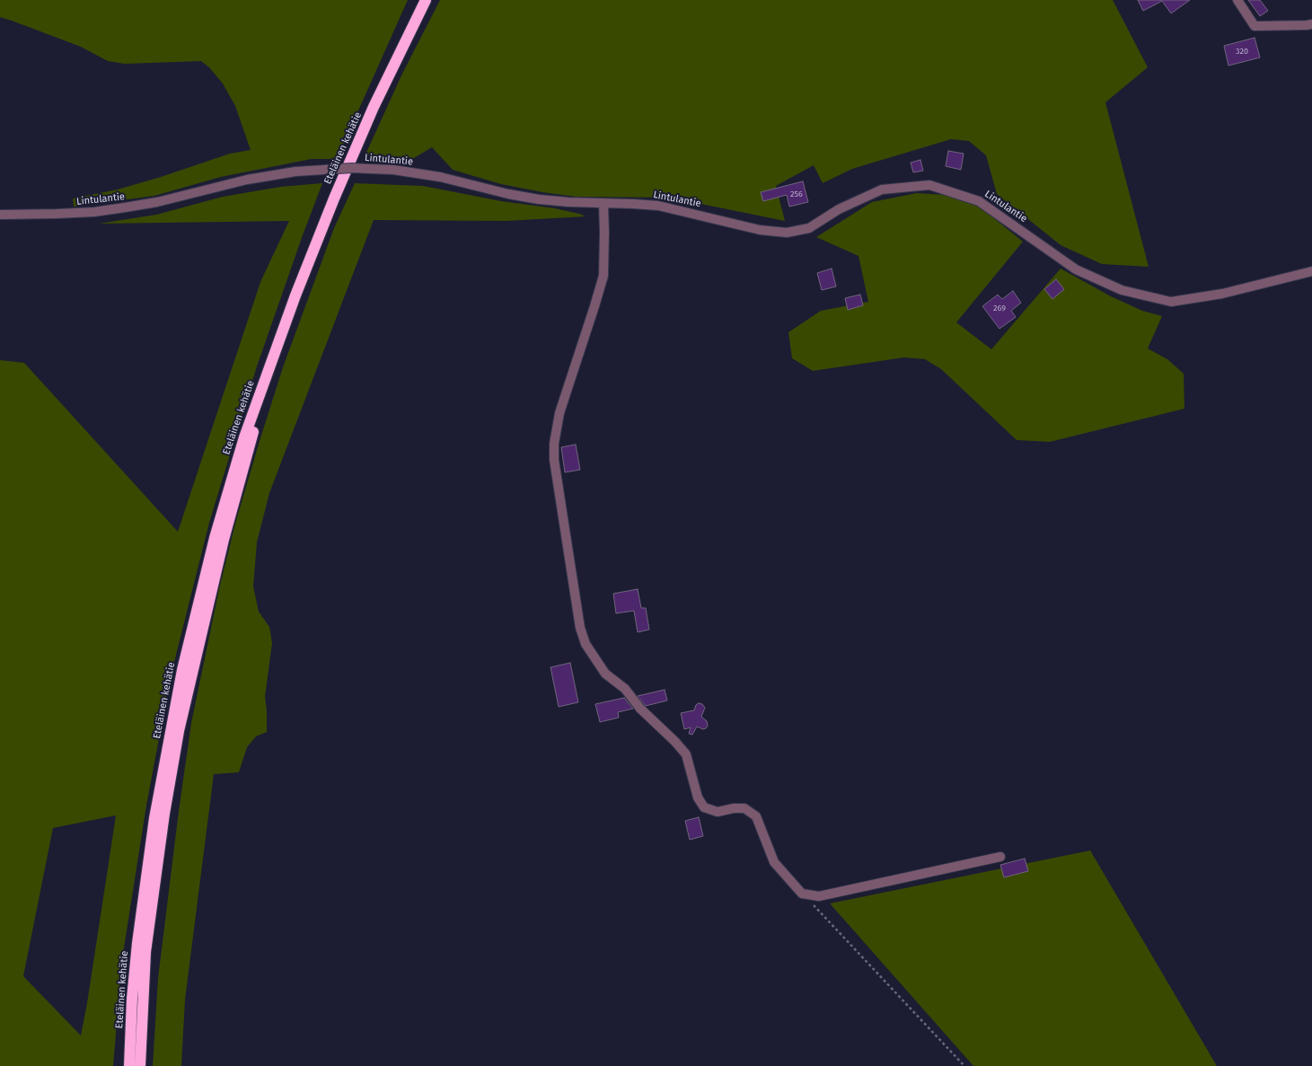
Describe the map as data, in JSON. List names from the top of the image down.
{
  "streets": {
    "highway": ["Eteläinen kehätie"],
    "street": ["Lintulantie"]
  },
  "house_numbers": ["320", "256", "269"]
}
